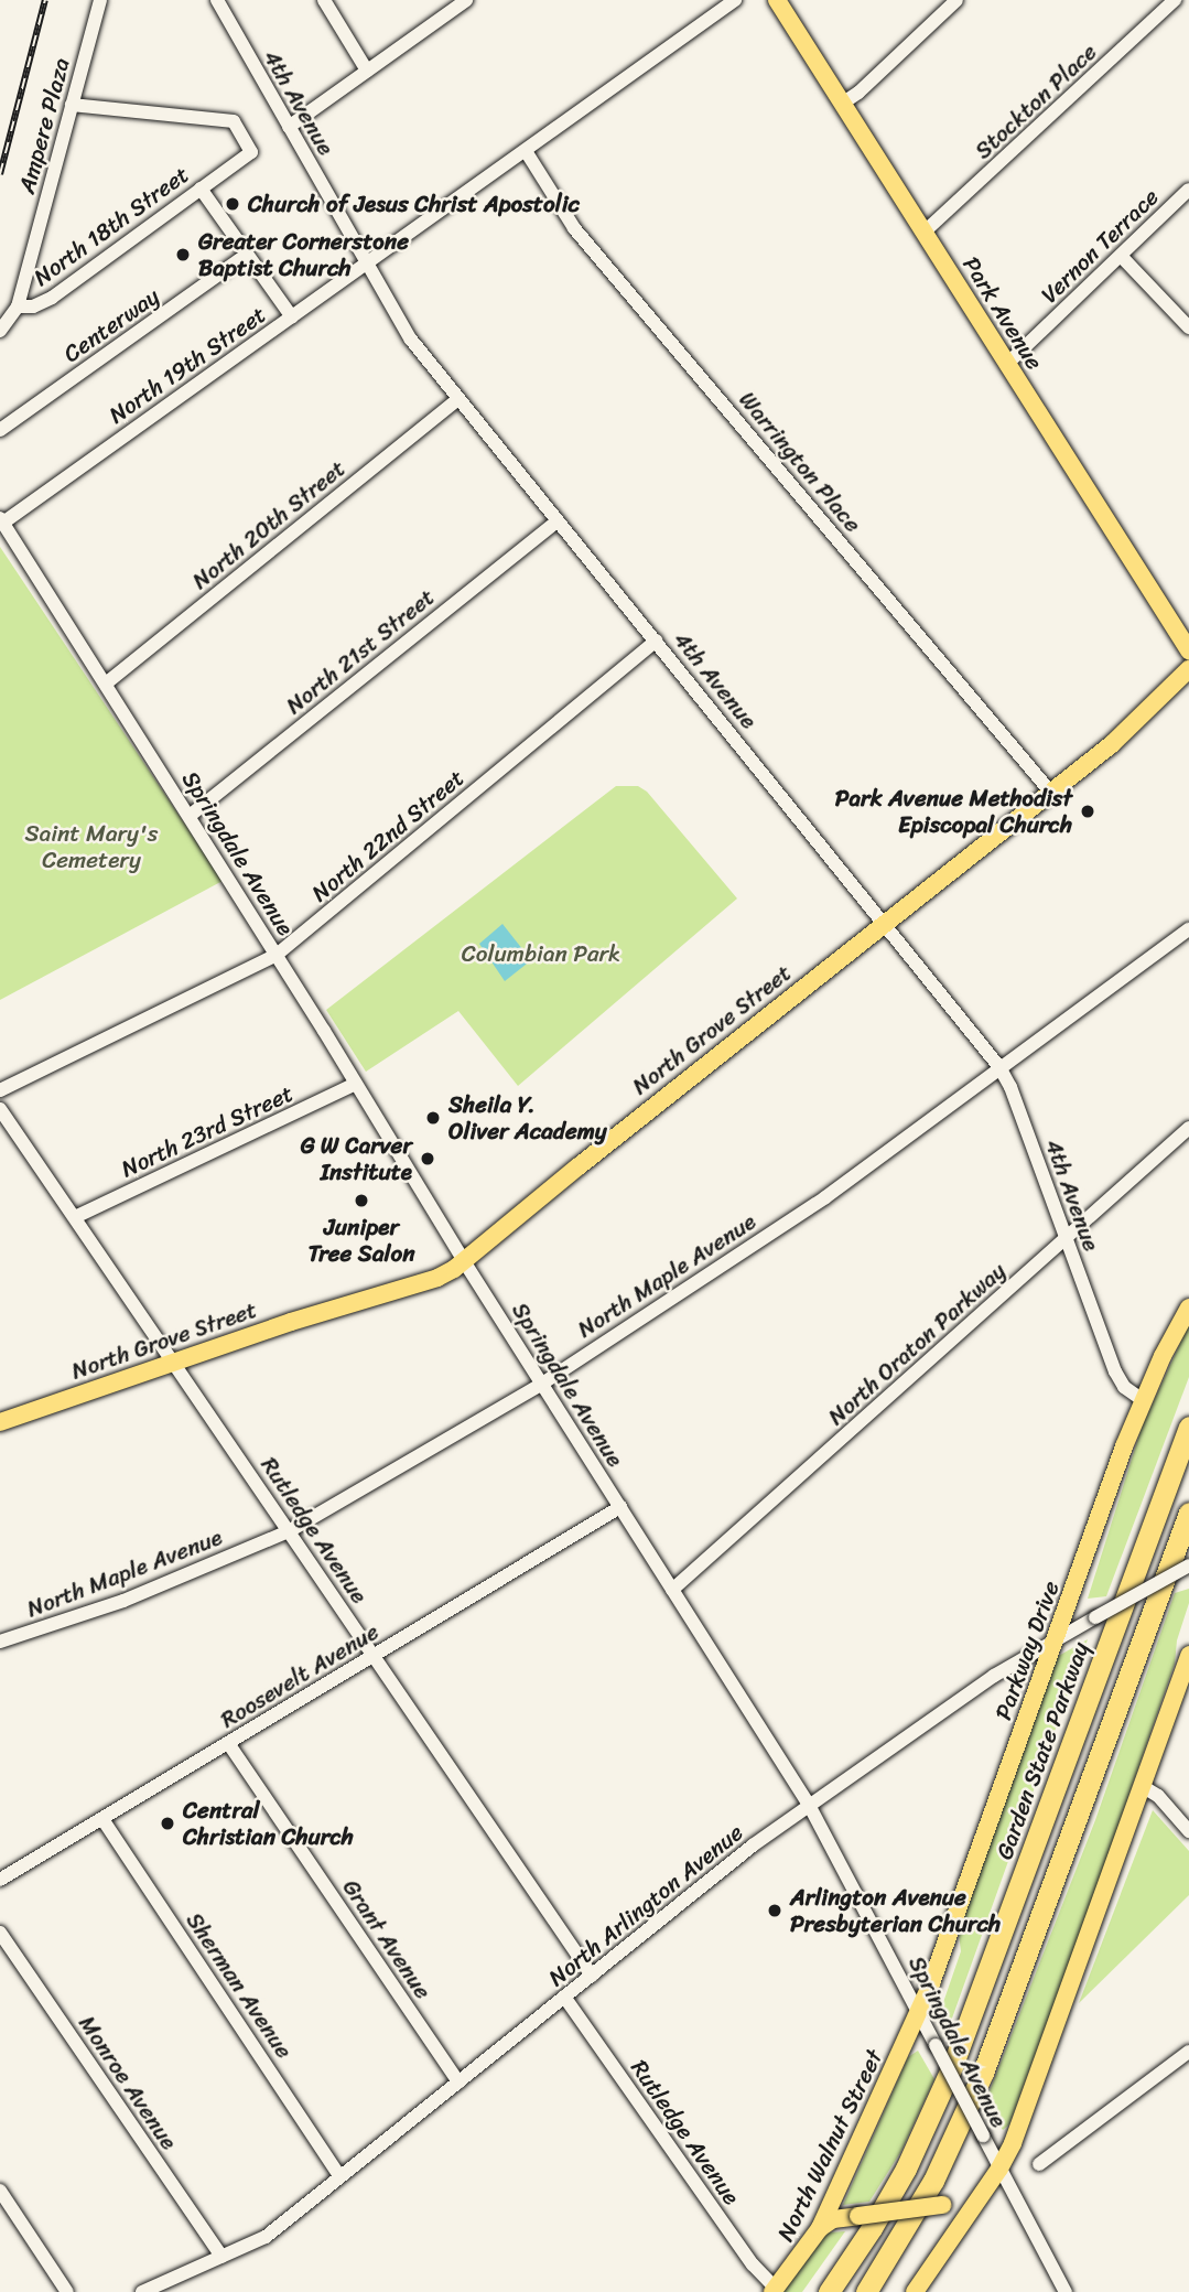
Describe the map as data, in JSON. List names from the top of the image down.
{
  "streets": {
    "highway": ["Garden State Parkway"],
    "main road": [
      "Park Avenue",
      "North Grove Street",
      "Parkway Drive",
      "North Walnut Street"
    ],
    "street": [
      "Stockton Place",
      "4th Avenue",
      "Ampere Plaza",
      "North 18th Street",
      "Vernon Terrace",
      "Centerway",
      "North 19th Street",
      "Warrington Place",
      "North 20th Street",
      "North 21st Street",
      "North 22nd Street",
      "Springdale Avenue",
      "North 23rd Street",
      "North Maple Avenue",
      "North Oraton Parkway",
      "Rutledge Avenue",
      "Roosevelt Avenue",
      "North Arlington Avenue",
      "Grant Avenue",
      "Sherman Avenue",
      "Monroe Avenue"
    ]
  },
  "crossings": [
    ["Stockton Place", "Park Avenue"],
    ["4th Avenue", "North 19th Street"],
    ["4th Avenue", "North 20th Street"],
    ["4th Avenue", "North 21st Street"],
    ["4th Avenue", "North 22nd Street"],
    ["4th Avenue", "North Grove Street"],
    ["4th Avenue", "North Maple Avenue"],
    ["4th Avenue", "North Oraton Parkway"],
    ["4th Avenue", "Parkway Drive"],
    ["Ampere Plaza", "North 18th Street"],
    ["Vernon Terrace", "Park Avenue"],
    ["North 19th Street", "Warrington Place"],
    ["North 19th Street", "Springdale Avenue"],
    ["Warrington Place", "North Grove Street"],
    ["North 20th Street", "Springdale Avenue"],
    ["North 21st Street", "Springdale Avenue"],
    ["North 22nd Street", "Springdale Avenue"],
    ["Springdale Avenue", "North Grove Street"],
    ["Springdale Avenue", "North 23rd Street"],
    ["Springdale Avenue", "North Maple Avenue"],
    ["Springdale Avenue", "North Oraton Parkway"],
    ["Springdale Avenue", "Parkway Drive"],
    ["Springdale Avenue", "Roosevelt Avenue"],
    ["Springdale Avenue", "North Arlington Avenue"],
    ["Springdale Avenue", "North Walnut Street"],
    ["North Grove Street", "Rutledge Avenue"],
    ["North 23rd Street", "Rutledge Avenue"],
    ["North Maple Avenue", "Rutledge Avenue"],
    ["Rutledge Avenue", "Roosevelt Avenue"],
    ["Rutledge Avenue", "North Arlington Avenue"],
    ["Rutledge Avenue", "North Walnut Street"],
    ["Parkway Drive", "North Arlington Avenue"],
    ["Parkway Drive", "North Walnut Street"],
    ["Roosevelt Avenue", "Grant Avenue"],
    ["Roosevelt Avenue", "Sherman Avenue"],
    ["North Arlington Avenue", "Grant Avenue"],
    ["North Arlington Avenue", "Sherman Avenue"],
    ["North Arlington Avenue", "Monroe Avenue"]
  ],
  "parks": ["Saint Mary's Cemetery", "Columbian Park"],
  "places": [
    "Church of Jesus Christ Apostolic",
    "Greater Cornerstone Baptist Church",
    "Park Avenue Methodist Episcopal Church",
    "Sheila Y. Oliver Academy",
    "G W Carver Institute",
    "Juniper Tree Salon",
    "Central Christian Church",
    "Arlington Avenue Presbyterian Church"
  ]
}
